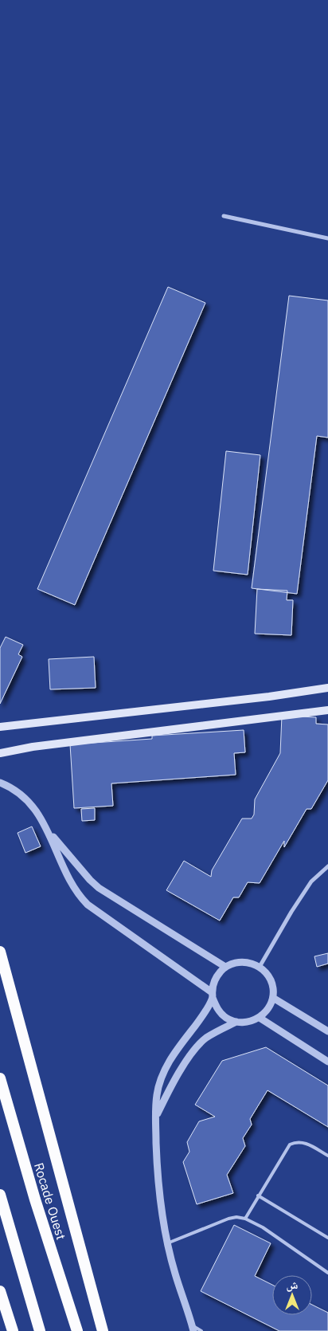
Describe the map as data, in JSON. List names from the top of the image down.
{
  "streets": {
    "highway": ["Rocade Ouest"]
  },
  "north": "top"
}
